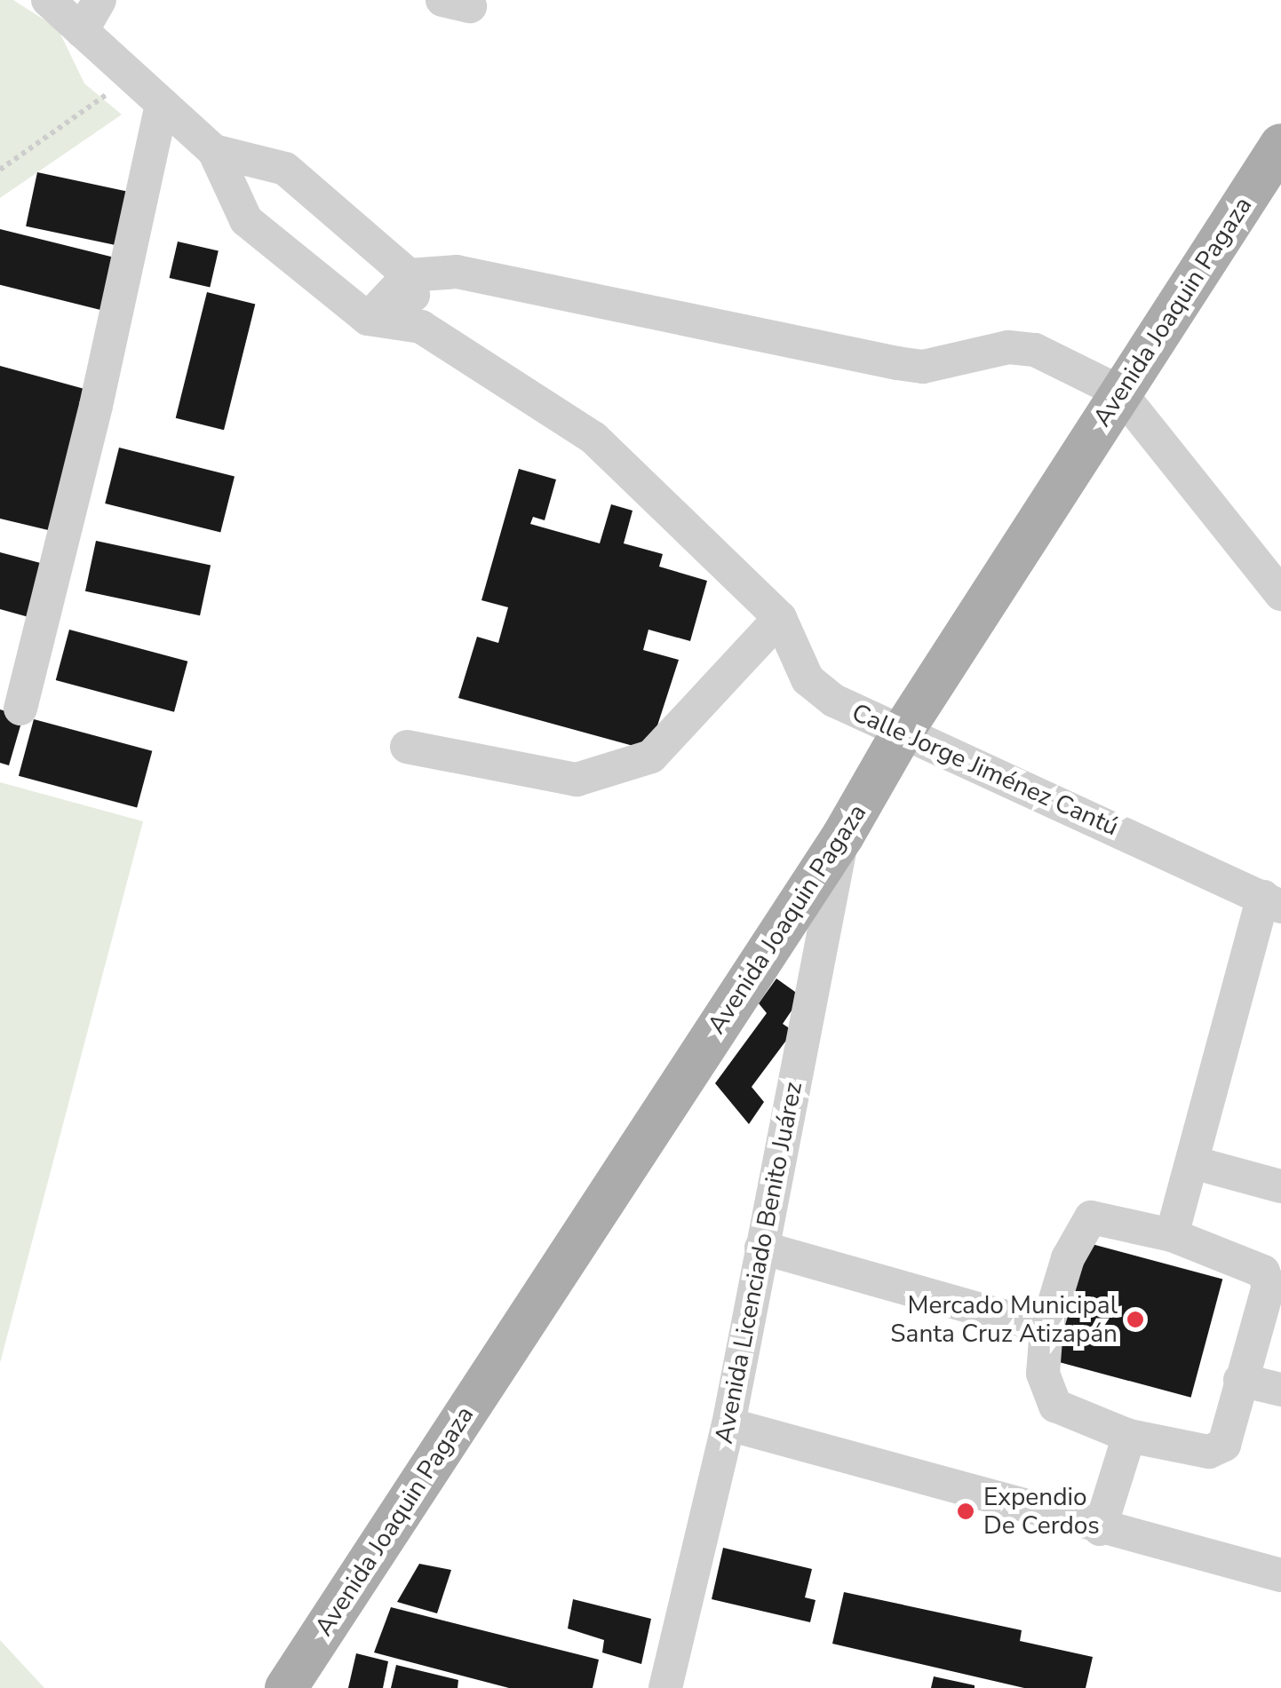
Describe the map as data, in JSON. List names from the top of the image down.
{
  "streets": {
    "main road": ["Avenida Joaquin Pagaza"],
    "street": ["Calle Jorge Jiménez Cantú", "Avenida Licenciado Benito Juárez"]
  },
  "crossings": [
    ["Avenida Joaquin Pagaza", "Calle Jorge Jiménez Cantú"],
    ["Avenida Joaquin Pagaza", "Avenida Licenciado Benito Juárez"]
  ],
  "places": ["Mercado Municipal Santa Cruz Atizapán", "Expendio De Cerdos"]
}
